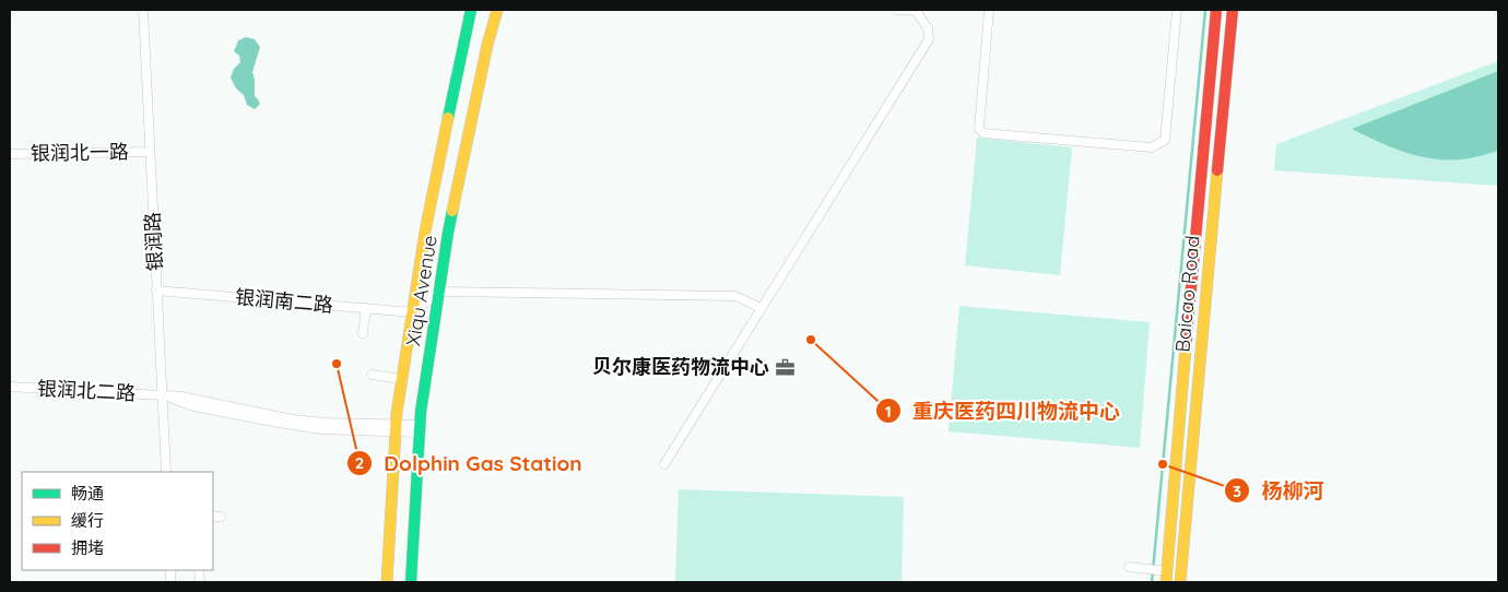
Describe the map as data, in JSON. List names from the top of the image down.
{
  "streets": {
    "main road": ["Xiqu Avenue", "Baicao Road"],
    "street": [
      "银润北一路",
      "银润路",
      "银润南二路",
      "银润北二路"
    ]
  },
  "crossings": [
    ["银润北一路", "银润路"],
    ["银润路", "银润南二路"],
    ["银润路", "银润北二路"],
    ["Xiqu Avenue", "银润南二路"],
    ["Xiqu Avenue", "银润北二路"]
  ],
  "places": {
    "other": ["重庆医药四川物流中心", "Dolphin Gas Station", "杨柳河"],
    "office": ["贝尔康医药物流中心"]
  },
  "legend": ["畅通", "缓行", "拥堵"]
}
